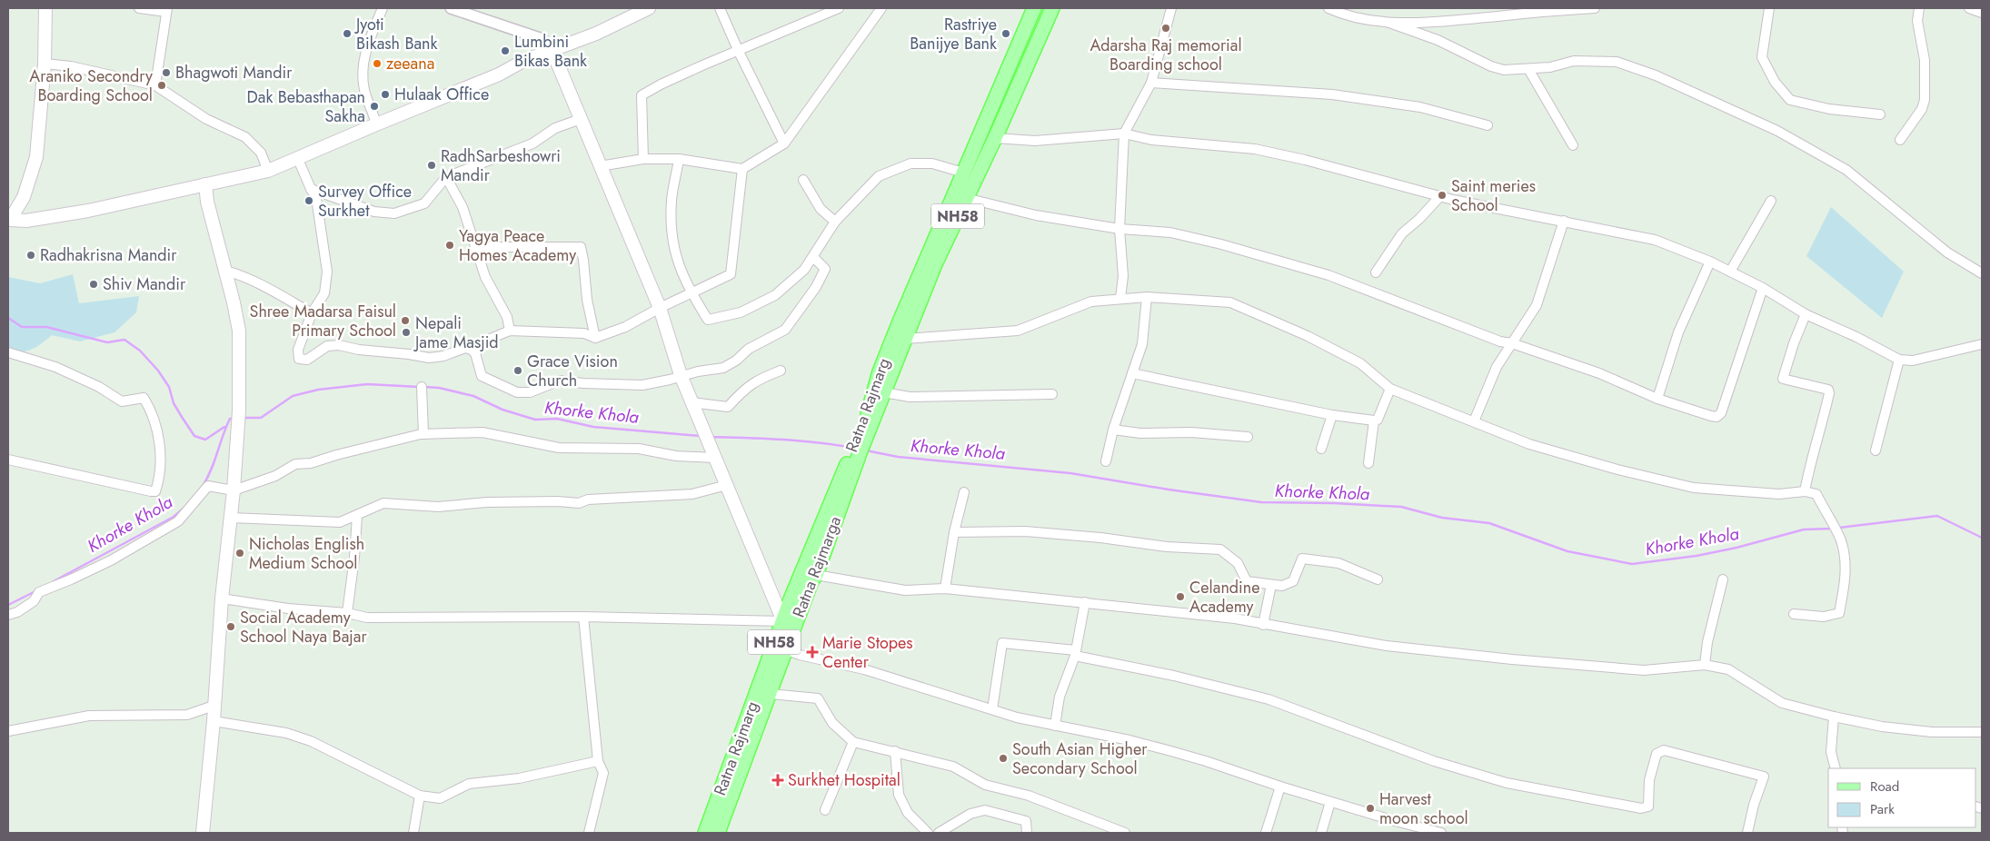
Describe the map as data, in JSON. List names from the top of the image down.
{
  "streets": {
    "main road": ["NH58", "Ratna Rajmarg", "Ratna Rajmarga"]
  },
  "crossings": [
    ["Ratna Rajmarg", "Ratna Rajmarga"]
  ],
  "water": ["Khorke Khola"],
  "places": {
    "other": [
      "Adarsha Raj memorial Boarding school",
      "Jyoti Bikash Bank",
      "Rastriye Banijye Bank",
      "Lumbini Bikas Bank",
      "zeeana",
      "Bhagwoti Mandir",
      "Araniko Secondry Boarding School",
      "Hulaak Office",
      "Dak Bebasthapan Sakha",
      "RadhSarbeshowri Mandir",
      "Saint meries School",
      "Survey Office Surkhet",
      "Yagya Peace Homes Academy",
      "Radhakrisna Mandir",
      "Shiv Mandir",
      "Shree Madarsa Faisul Primary School",
      "Nepali Jame Masjid",
      "Grace Vision Church",
      "Nicholas English Medium School",
      "Celandine Academy",
      "Social Academy School Naya Bajar",
      "South Asian Higher Secondary School",
      "Harvest moon school"
    ],
    "health": ["Marie Stopes Center", "Surkhet Hospital"]
  },
  "legend": ["Road", "Park"]
}
